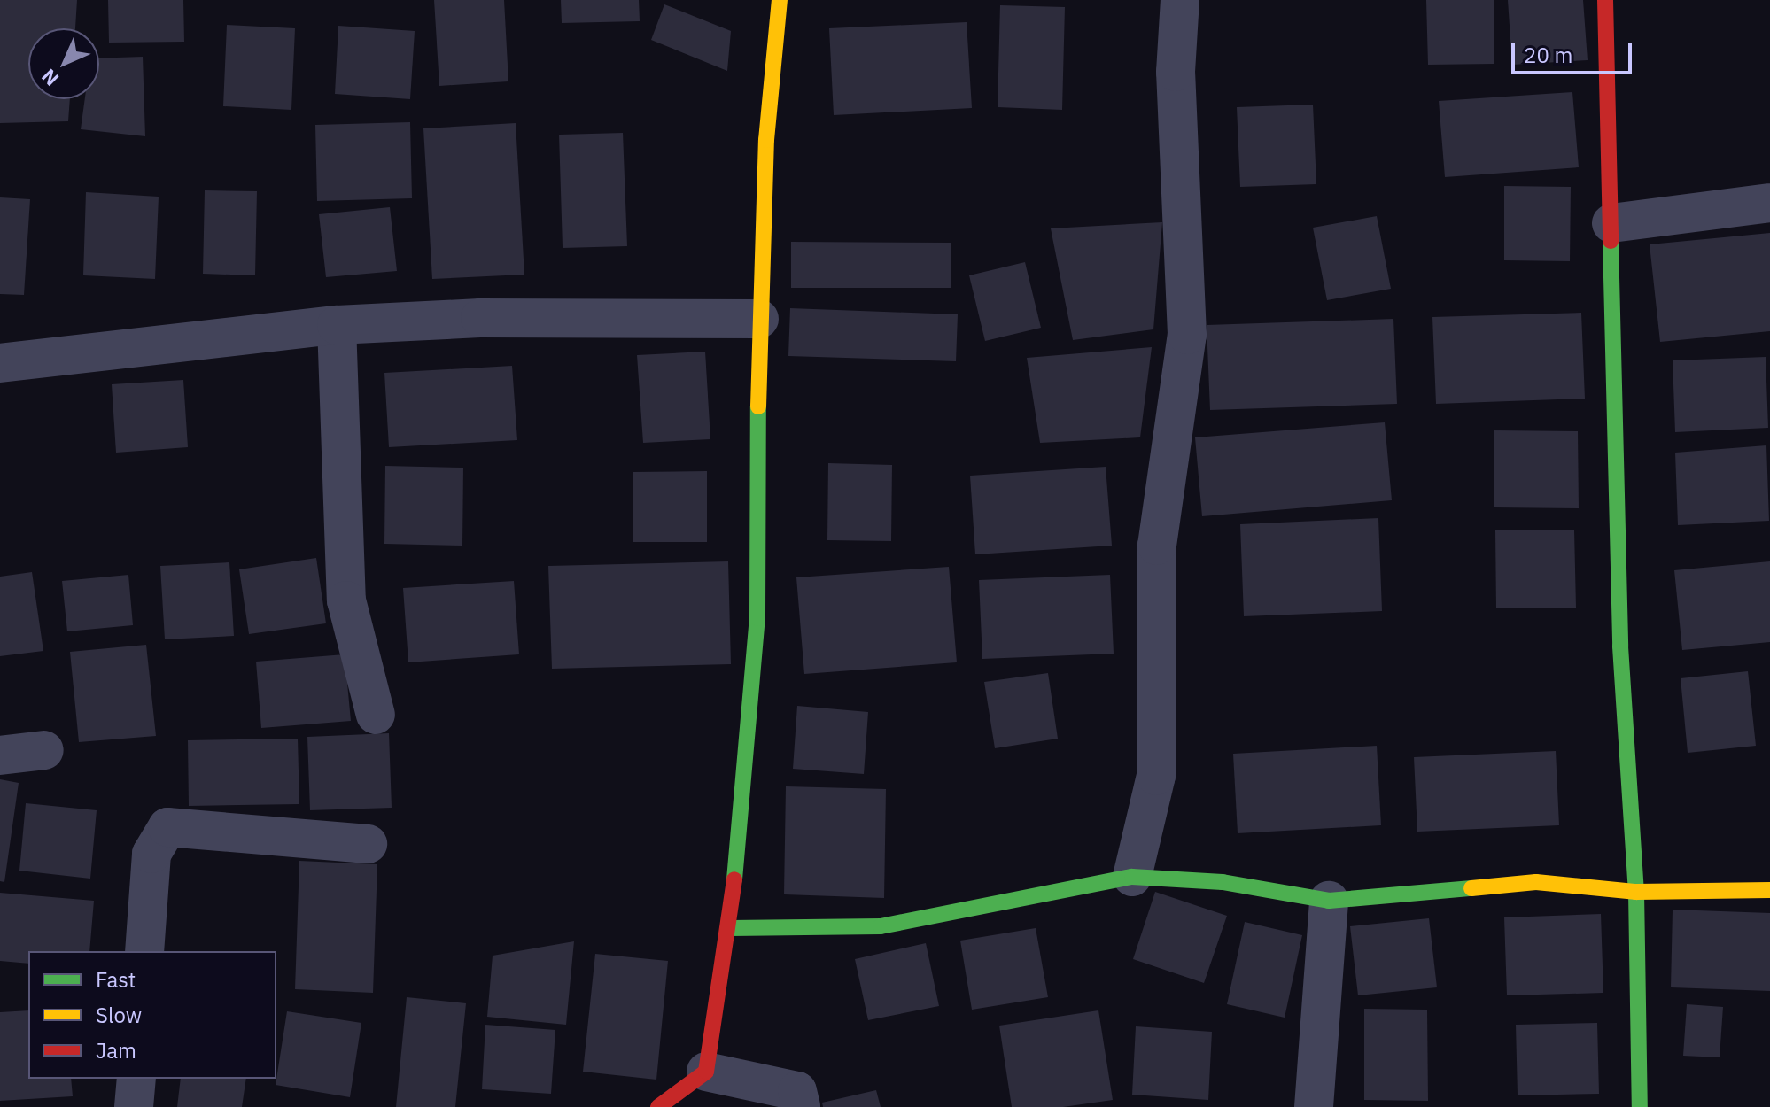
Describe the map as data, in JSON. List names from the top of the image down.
{
  "legend": ["Fast", "Slow", "Jam"],
  "scale_bar": "20 m",
  "north": "bottom left"
}
